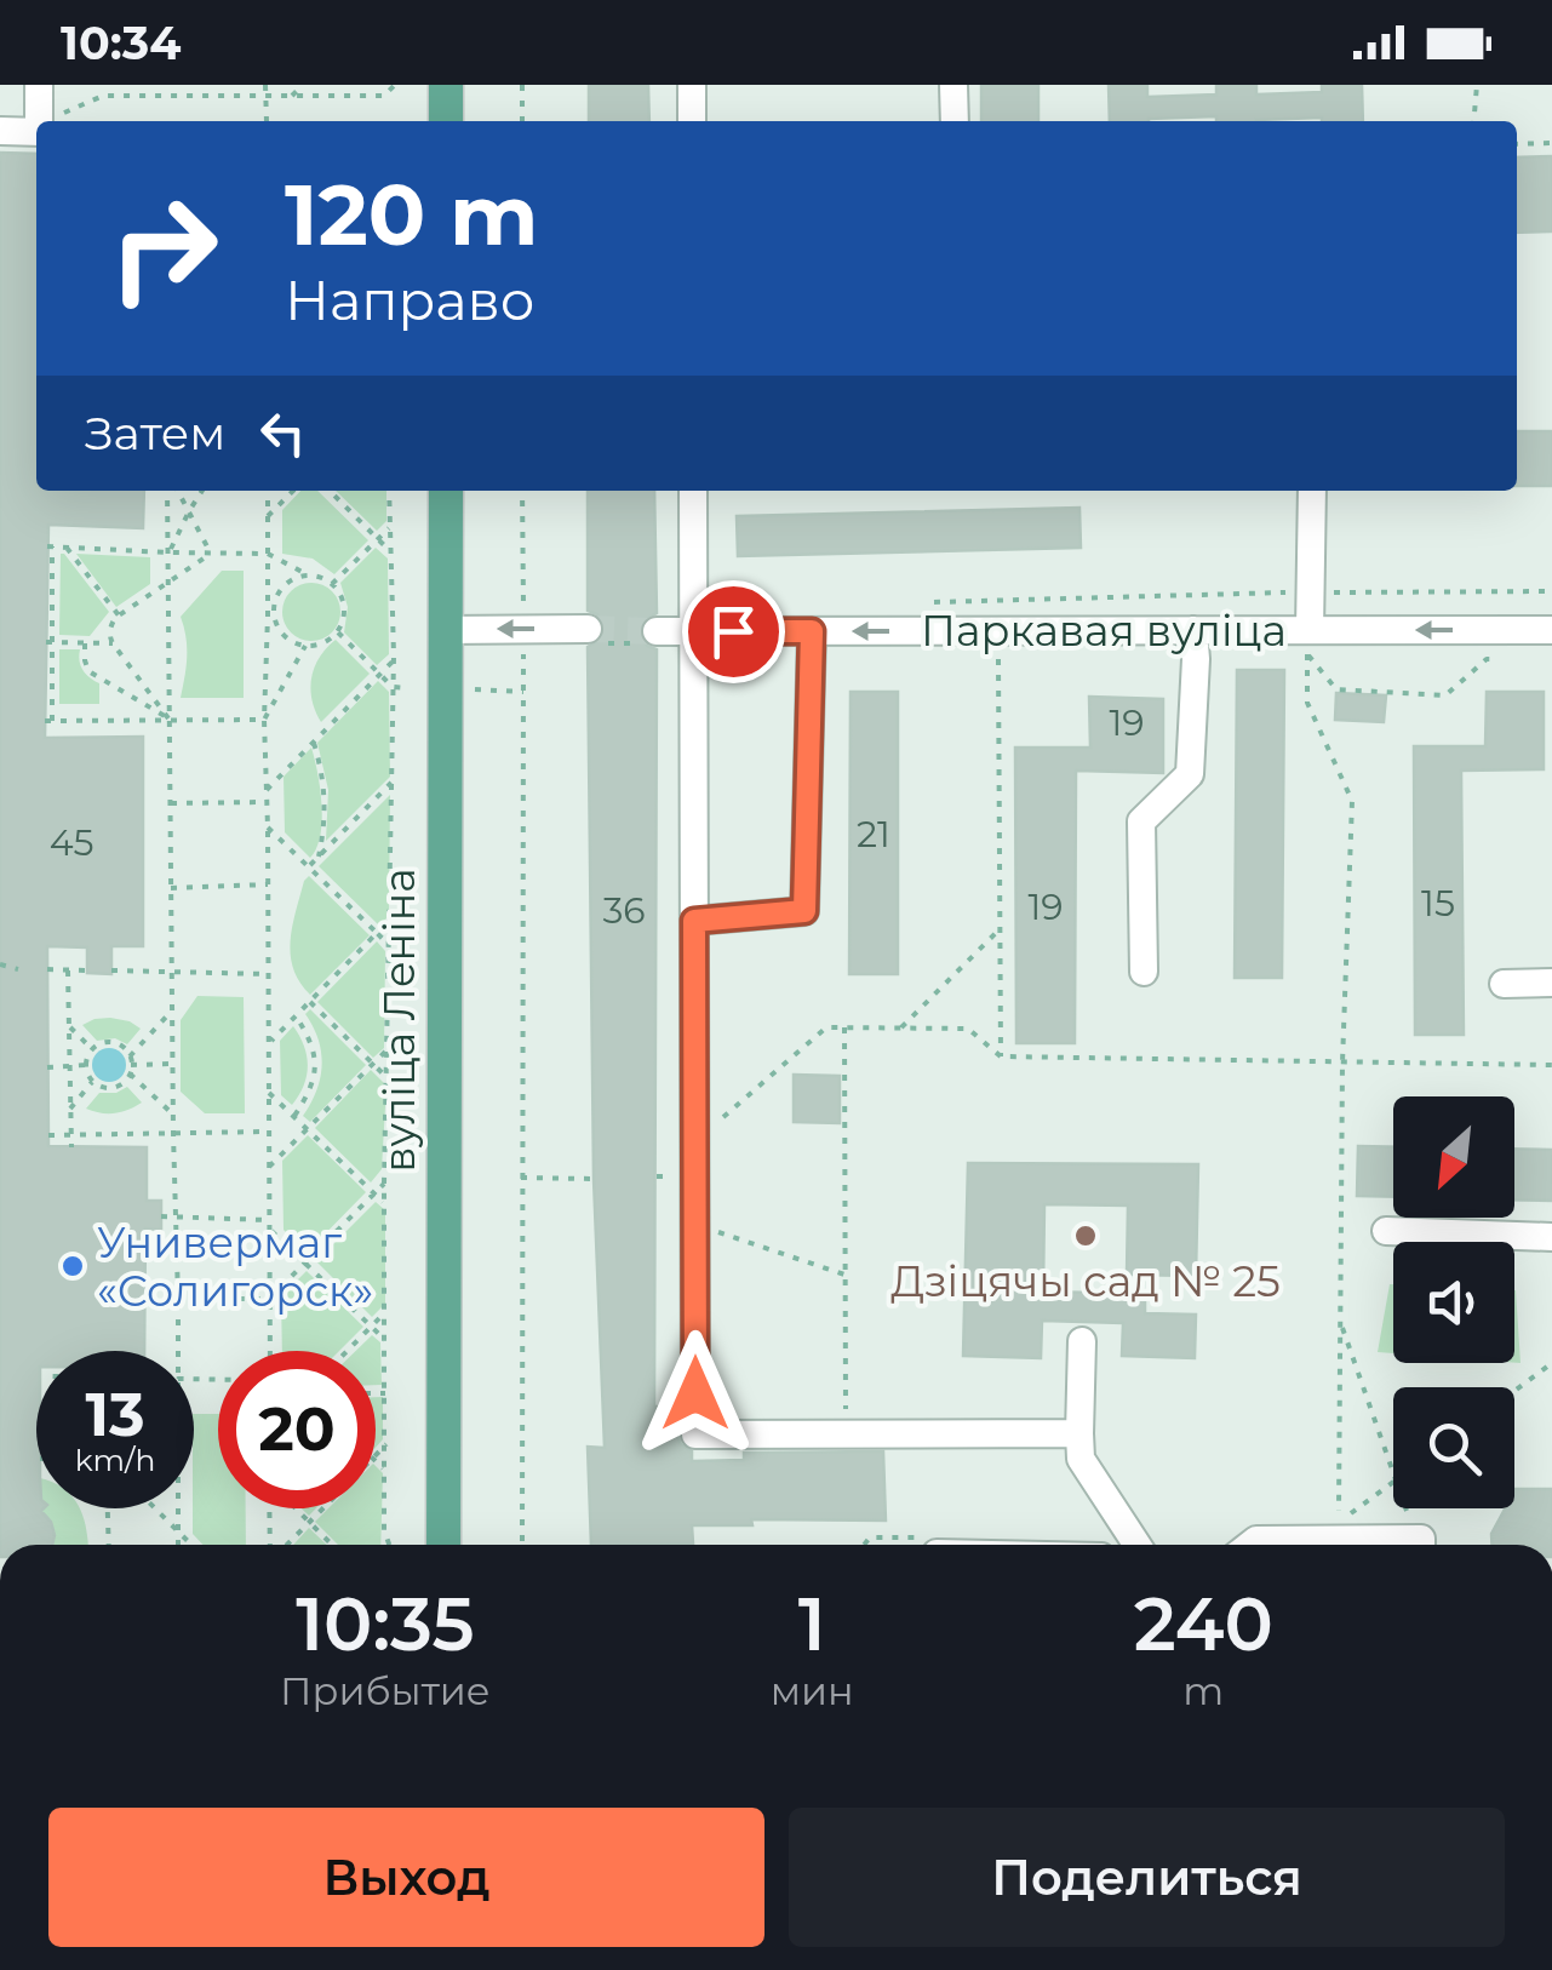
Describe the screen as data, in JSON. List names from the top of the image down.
{
  "streets": {
    "main road": ["вуліца Леніна"],
    "street": ["Паркавая вуліца"]
  },
  "one_way": ["Паркавая вуліца"],
  "places": ["Дзіцячы сад № 25", "Универмаг «Солигорск»"],
  "house_numbers": [
    "19",
    "21",
    "45",
    "15",
    "19",
    "36"
  ],
  "north": "bottom left",
  "page": {
    "status": "10:34",
    "turn": ["120 m", "Направо"],
    "then": "Затем",
    "speed": "13 km/h",
    "limit": "20",
    "eta": [
      "10:35",
      "Прибытие",
      "1",
      "мин",
      "240",
      "m"
    ],
    "buttons": ["Выход", "Поделиться"]
  }
}
